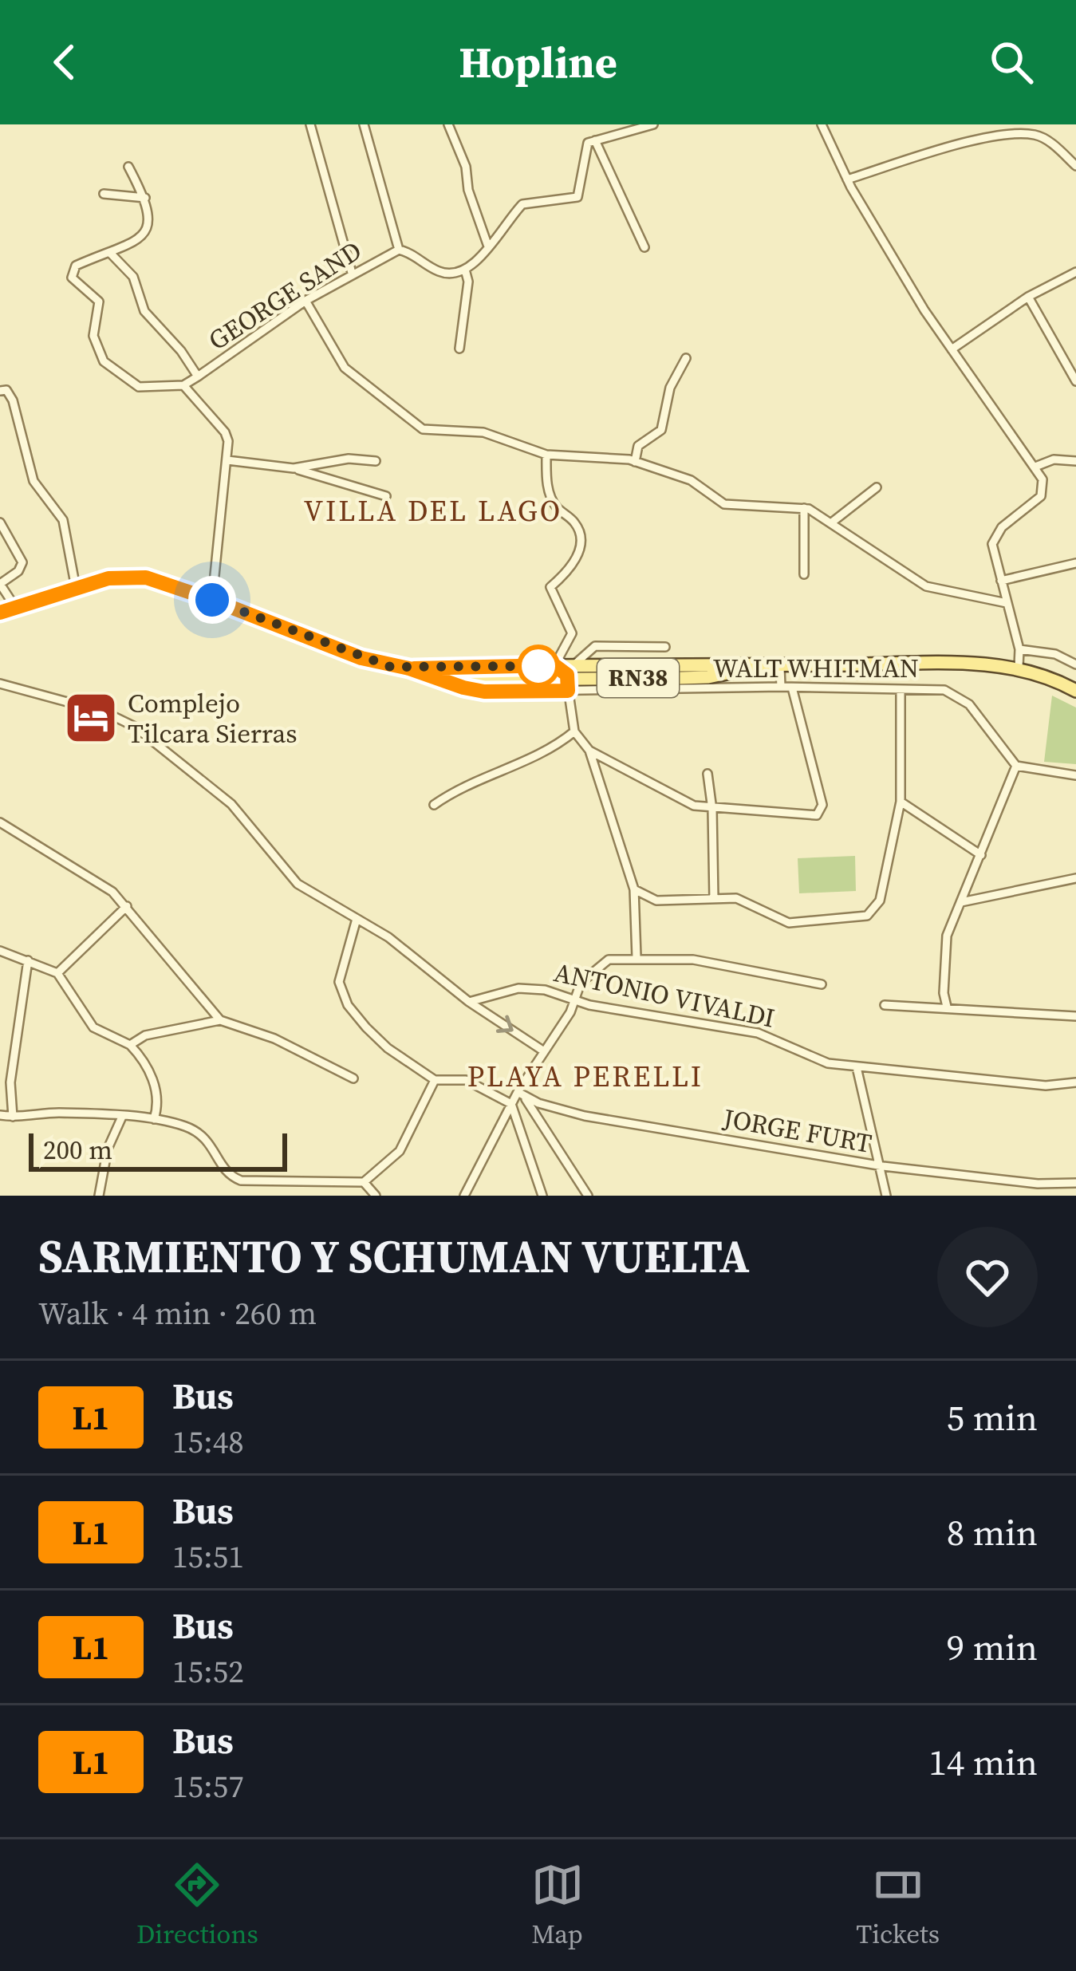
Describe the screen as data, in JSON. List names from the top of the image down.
{
  "streets": {
    "main road": ["RN38"],
    "street": [
      "GEORGE SAND",
      "WALT WHITMAN",
      "ANTONIO VIVALDI",
      "JORGE FURT"
    ]
  },
  "crossings": [
    ["WALT WHITMAN", "RN38"]
  ],
  "districts": ["VILLA DEL LAGO", "PLAYA PERELLI"],
  "places": {
    "hotel": ["Complejo Tilcara Sierras"]
  },
  "lines": ["bus line L1"],
  "scale_bar": "200 m",
  "page": {
    "header": "Hopline",
    "scale": "200 m",
    "heading": ["SARMIENTO Y SCHUMAN VUELTA", "Walk · 4 min · 260 m"],
    "list": [
      {
        "mark": "L1",
        "name": "Bus",
        "note": "15:48",
        "value": "5 min"
      },
      {
        "mark": "L1",
        "name": "Bus",
        "note": "15:51",
        "value": "8 min"
      },
      {
        "mark": "L1",
        "name": "Bus",
        "note": "15:52",
        "value": "9 min"
      },
      {
        "mark": "L1",
        "name": "Bus",
        "note": "15:57",
        "value": "14 min"
      }
    ],
    "tabs": ["Directions", "Map", "Tickets"]
  }
}
